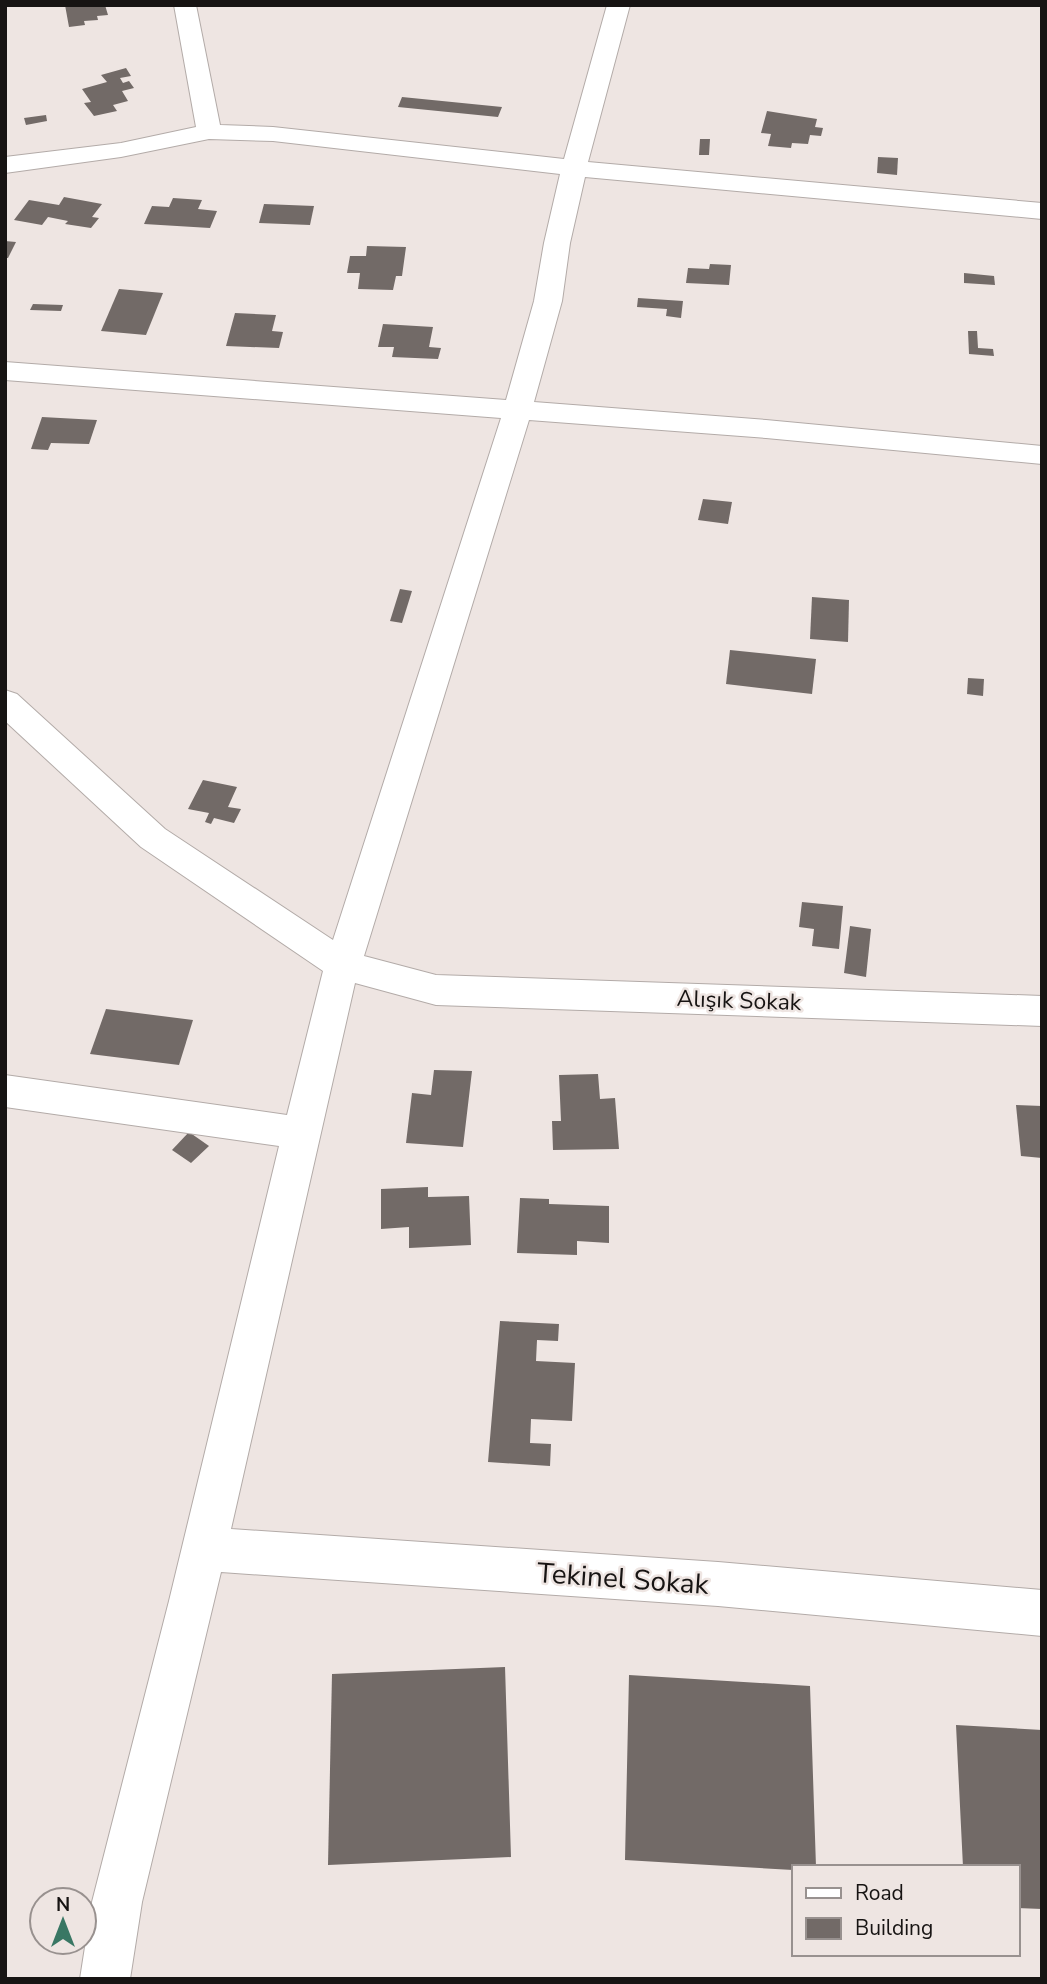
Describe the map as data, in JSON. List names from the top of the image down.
{
  "streets": {
    "street": ["Alışık Sokak", "Tekinel Sokak"]
  },
  "legend": ["Road", "Building"],
  "north": "top"
}
